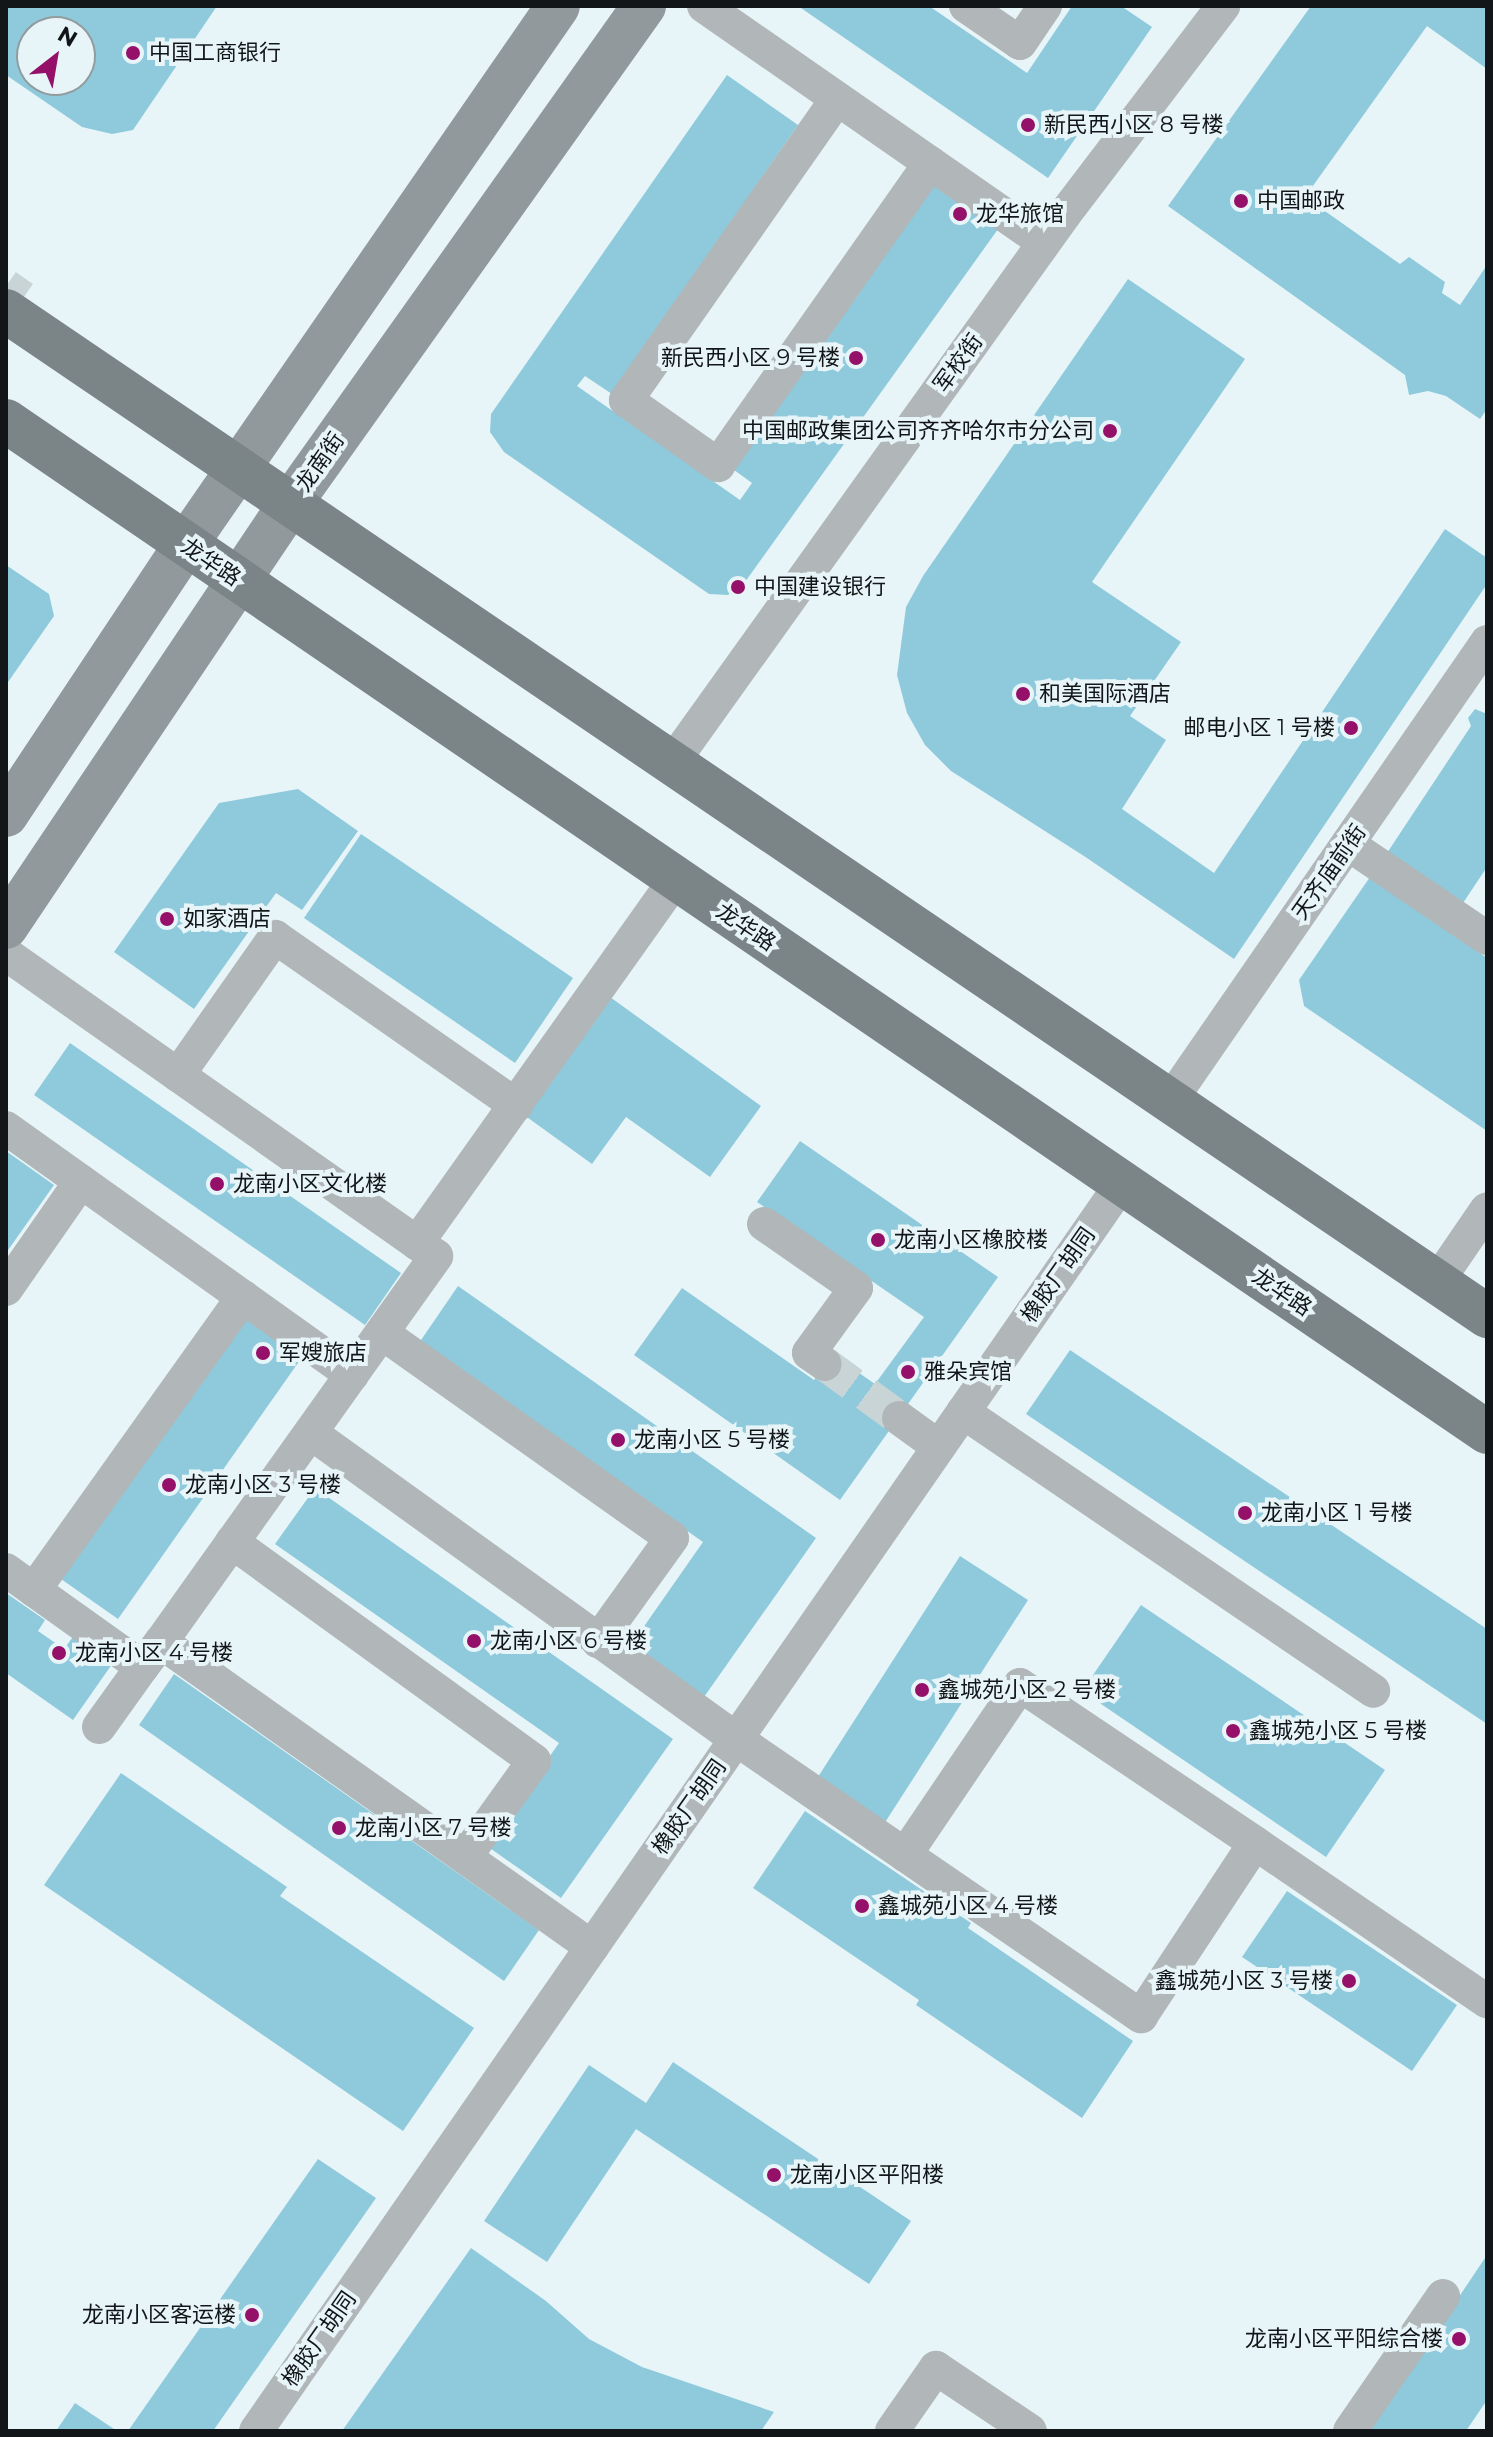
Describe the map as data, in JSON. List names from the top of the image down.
{
  "streets": {
    "main road": ["龙南街", "龙华路"],
    "street": ["军校街", "天齐庙前街", "橡胶厂胡同"]
  },
  "crossings": [
    ["龙南街", "龙华路"],
    ["龙华路", "橡胶厂胡同"]
  ],
  "places": [
    "中国工商银行",
    "新民西小区 8 号楼",
    "中国邮政",
    "龙华旅馆",
    "新民西小区 9 号楼",
    "中国邮政集团公司齐齐哈尔市分公司",
    "中国建设银行",
    "和美国际酒店",
    "邮电小区 1 号楼",
    "如家酒店",
    "龙南小区文化楼",
    "龙南小区橡胶楼",
    "军嫂旅店",
    "雅朵宾馆",
    "龙南小区 5 号楼",
    "龙南小区 3 号楼",
    "龙南小区 1 号楼",
    "龙南小区 6 号楼",
    "龙南小区 4 号楼",
    "鑫城苑小区 2 号楼",
    "鑫城苑小区 5 号楼",
    "龙南小区 7 号楼",
    "鑫城苑小区 4 号楼",
    "鑫城苑小区 3 号楼",
    "龙南小区平阳楼",
    "龙南小区客运楼",
    "龙南小区平阳综合楼"
  ],
  "north": "top right"
}
